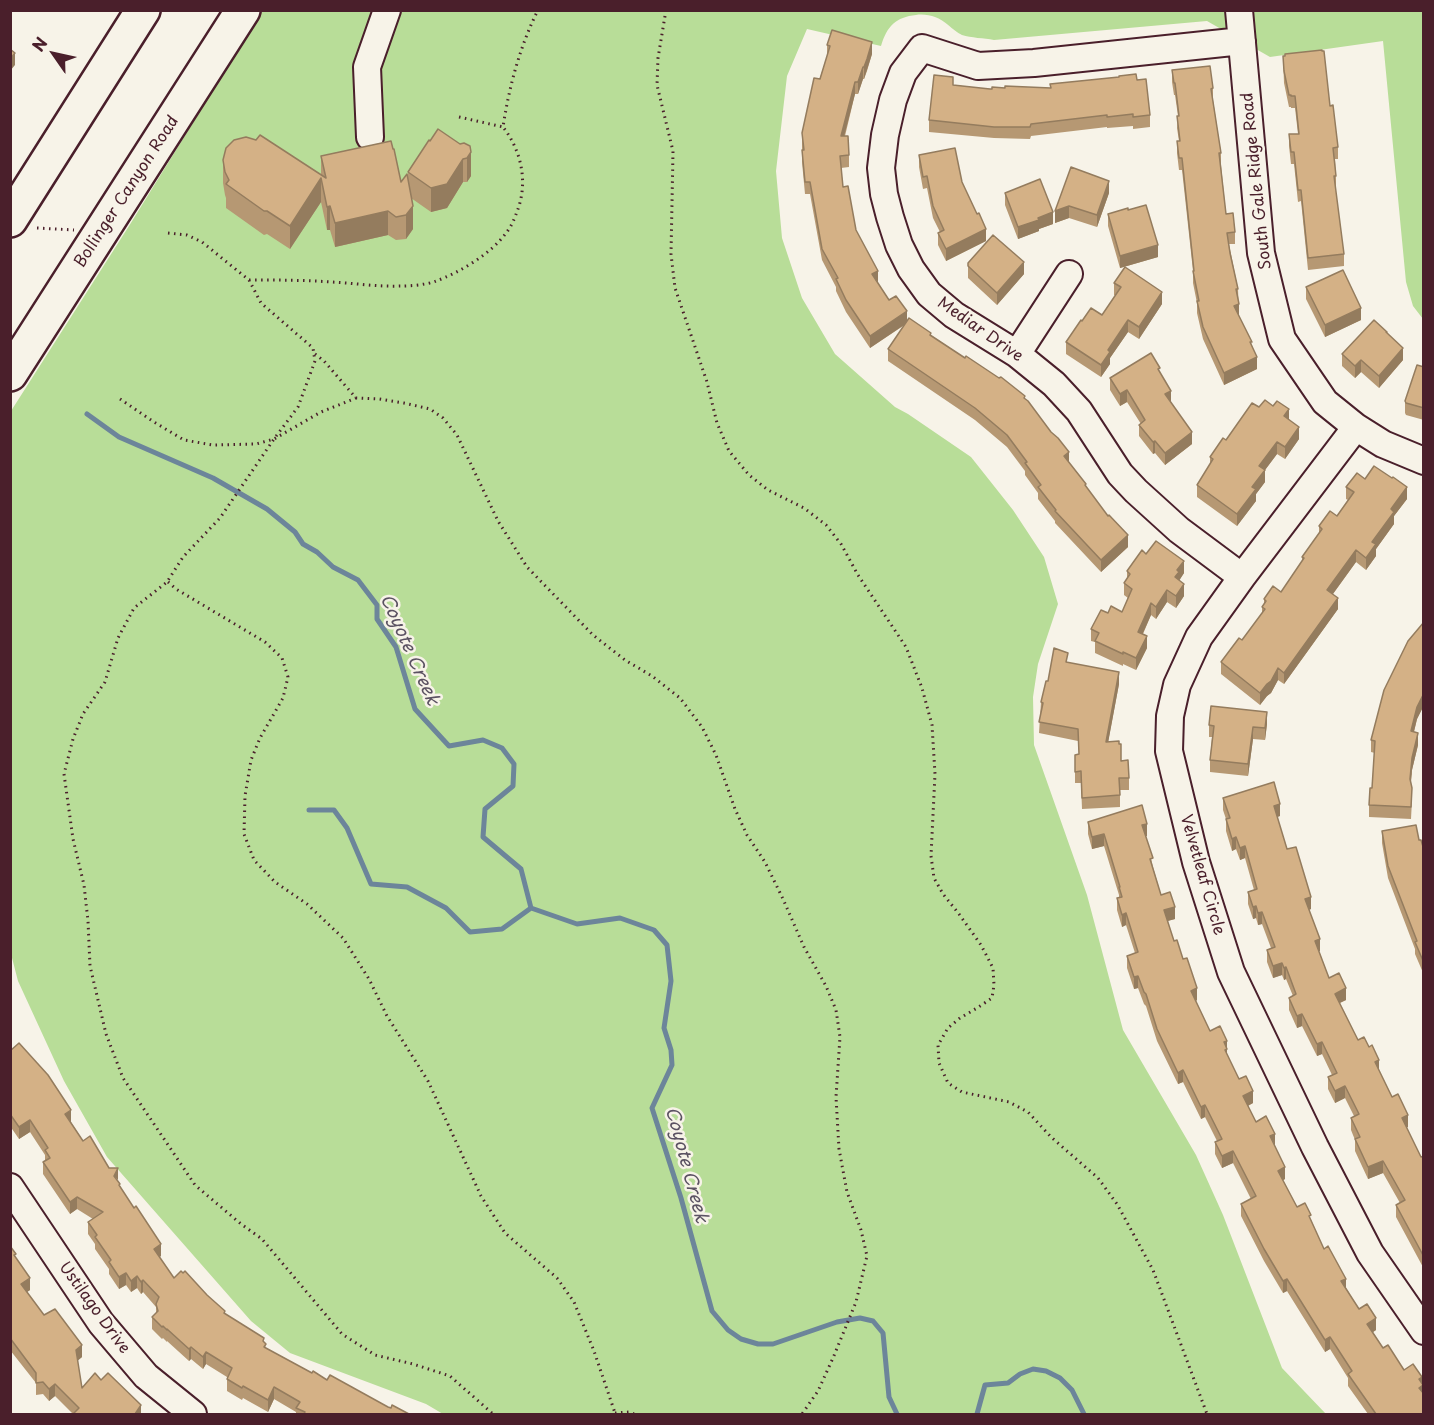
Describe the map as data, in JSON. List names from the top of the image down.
{
  "streets": {
    "main road": ["Bollinger Canyon Road"],
    "street": [
      "South Gale Ridge Road",
      "Mediar Drive",
      "Velvetleaf Circle",
      "Ustilago Drive"
    ]
  },
  "crossings": [
    ["South Gale Ridge Road", "Mediar Drive"],
    ["South Gale Ridge Road", "Velvetleaf Circle"],
    ["Mediar Drive", "Velvetleaf Circle"]
  ],
  "water": ["Coyote Creek"],
  "north": "top left"
}
